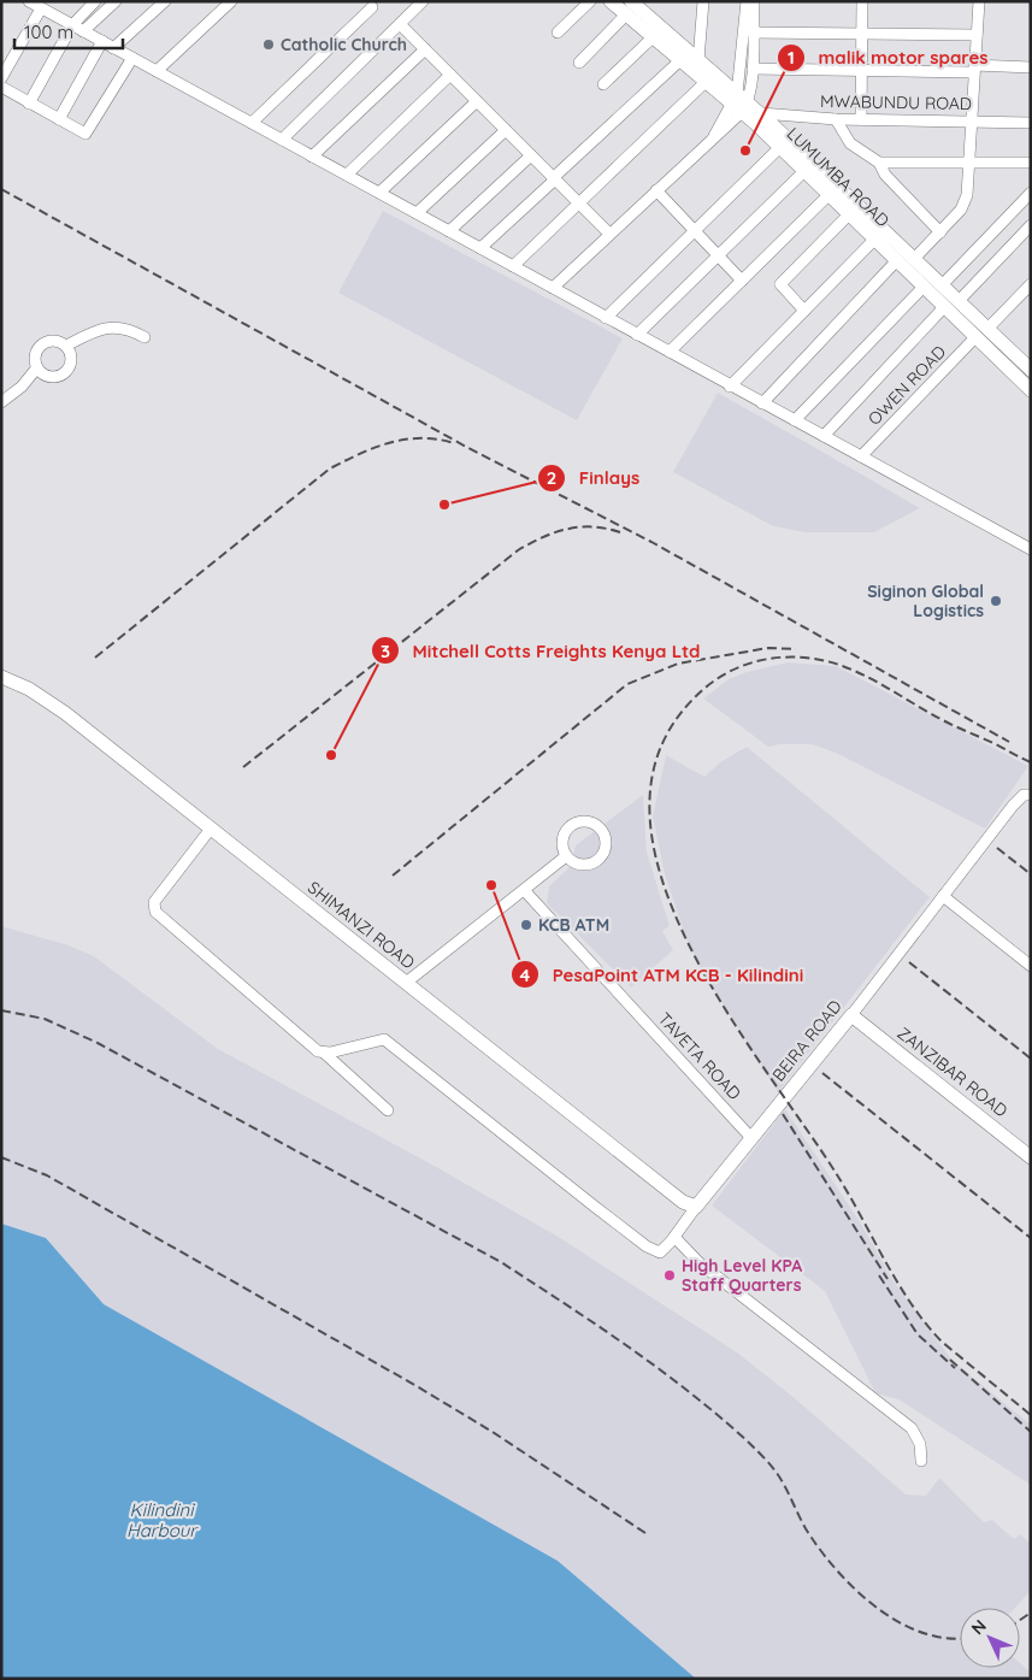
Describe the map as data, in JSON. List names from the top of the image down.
{
  "streets": {
    "main road": [
      "LUMUMBA ROAD",
      "SHIMANZI ROAD",
      "BEIRA ROAD",
      "ZANZIBAR ROAD"
    ],
    "street": ["MWABUNDU ROAD", "OWEN ROAD", "TAVETA ROAD"]
  },
  "crossings": [
    ["MWABUNDU ROAD", "LUMUMBA ROAD"],
    ["LUMUMBA ROAD", "OWEN ROAD"],
    ["SHIMANZI ROAD", "BEIRA ROAD"],
    ["BEIRA ROAD", "TAVETA ROAD"],
    ["BEIRA ROAD", "ZANZIBAR ROAD"]
  ],
  "water": ["Kilindini Harbour"],
  "places": [
    "Catholic Church",
    "malik motor spares",
    "Finlays",
    "Siginon Global Logistics",
    "Mitchell Cotts Freights Kenya Ltd",
    "PesaPoint ATM KCB - Kilindini",
    "KCB ATM",
    "High Level KPA Staff Quarters"
  ],
  "scale_bar": "100 m",
  "north": "top left"
}
